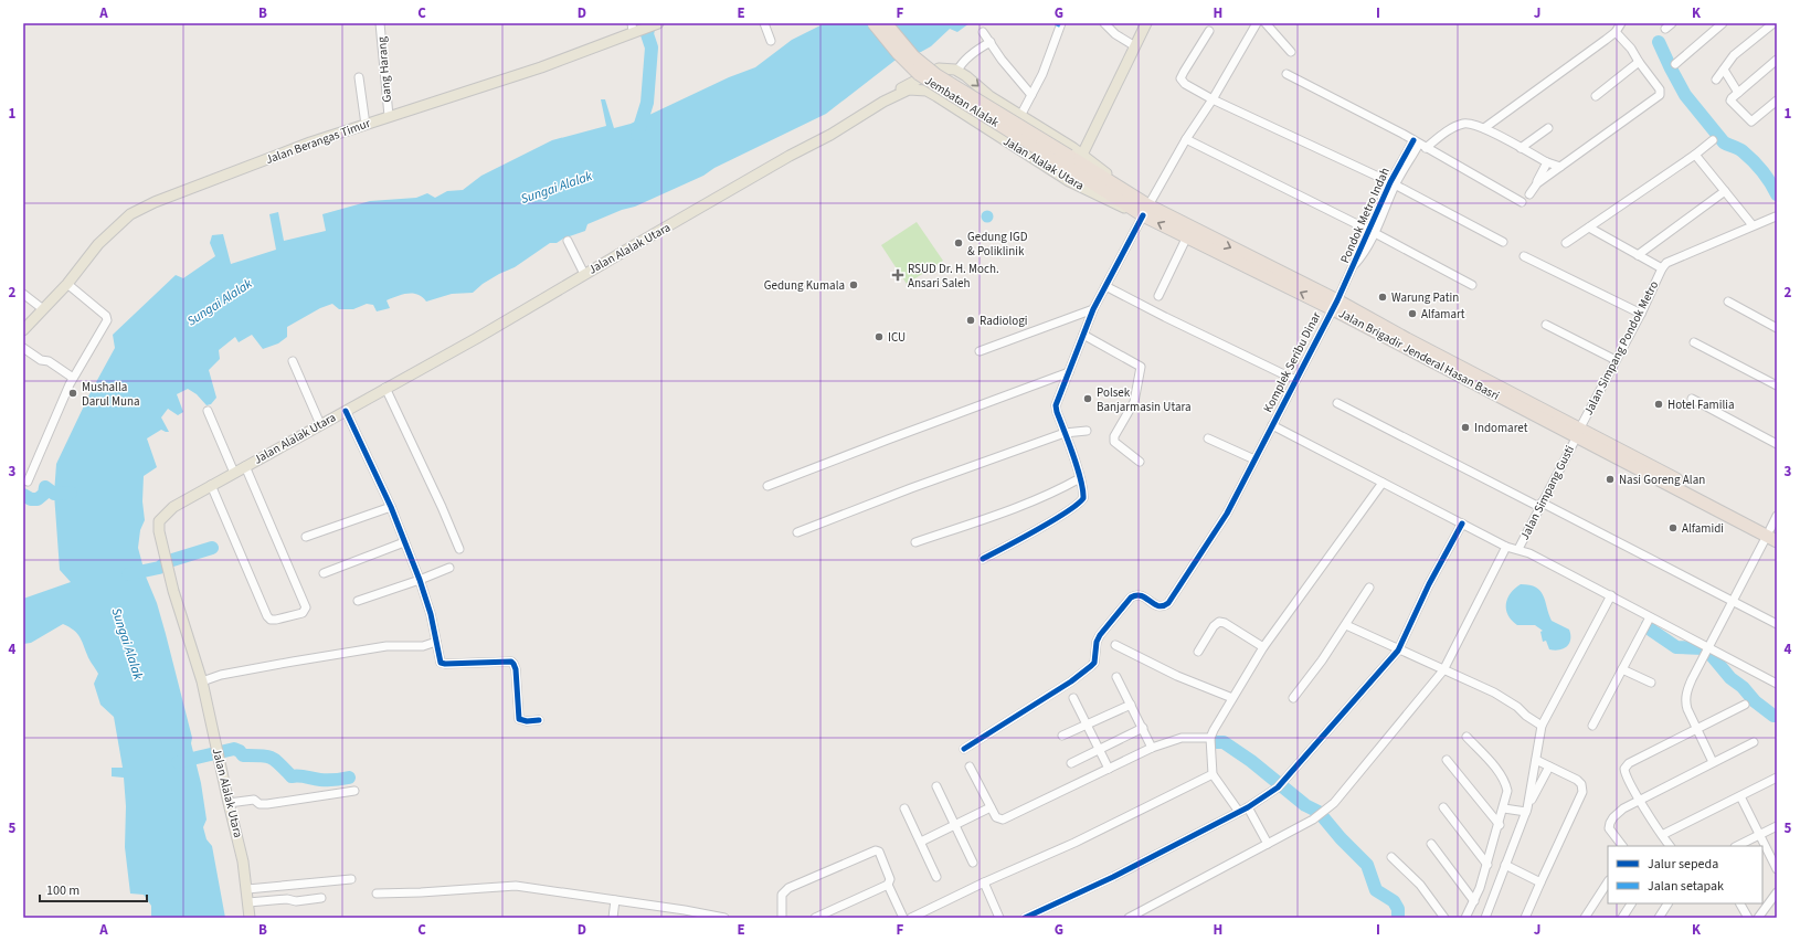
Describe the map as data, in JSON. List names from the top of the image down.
{
  "streets": {
    "highway": ["Jembatan Alalak", "Jalan Brigadir Jenderal Hasan Basri"],
    "main road": ["Jalan Berangas Timur", "Jalan Alalak Utara"],
    "street": [
      "Gang Harang",
      "Pondok Metro Indah",
      "Jalan Simpang Pondok Metro",
      "Komplek Seribu Dinar",
      "Jalan Simpang Gusti"
    ]
  },
  "crossings": [
    ["Gang Harang", "Jalan Berangas Timur"],
    ["Jembatan Alalak", "Jalan Brigadir Jenderal Hasan Basri"],
    ["Jalan Alalak Utara", "Jalan Brigadir Jenderal Hasan Basri"],
    ["Pondok Metro Indah", "Jalan Brigadir Jenderal Hasan Basri"],
    ["Pondok Metro Indah", "Komplek Seribu Dinar"],
    ["Jalan Simpang Pondok Metro", "Jalan Brigadir Jenderal Hasan Basri"],
    ["Jalan Simpang Pondok Metro", "Jalan Simpang Gusti"],
    ["Jalan Brigadir Jenderal Hasan Basri", "Komplek Seribu Dinar"],
    ["Jalan Brigadir Jenderal Hasan Basri", "Jalan Simpang Gusti"]
  ],
  "water": ["Sungai Alalak"],
  "places": {
    "other": [
      "Gedung IGD & Poliklinik",
      "Gedung Kumala",
      "Warung Patin",
      "Alfamart",
      "Radiologi",
      "ICU",
      "Mushalla Darul Muna",
      "Polsek Banjarmasin Utara",
      "Hotel Familia",
      "Indomaret",
      "Nasi Goreng Alan",
      "Alfamidi"
    ],
    "health": ["RSUD Dr. H. Moch. Ansari Saleh"]
  },
  "legend": ["Jalur sepeda", "Jalan setapak"],
  "scale_bar": "100 m",
  "grid": {
    "columns": [
      "A",
      "B",
      "C",
      "D",
      "E",
      "F",
      "G",
      "H",
      "I",
      "J",
      "K"
    ],
    "rows": [
      "1",
      "2",
      "3",
      "4",
      "5"
    ]
  }
}
